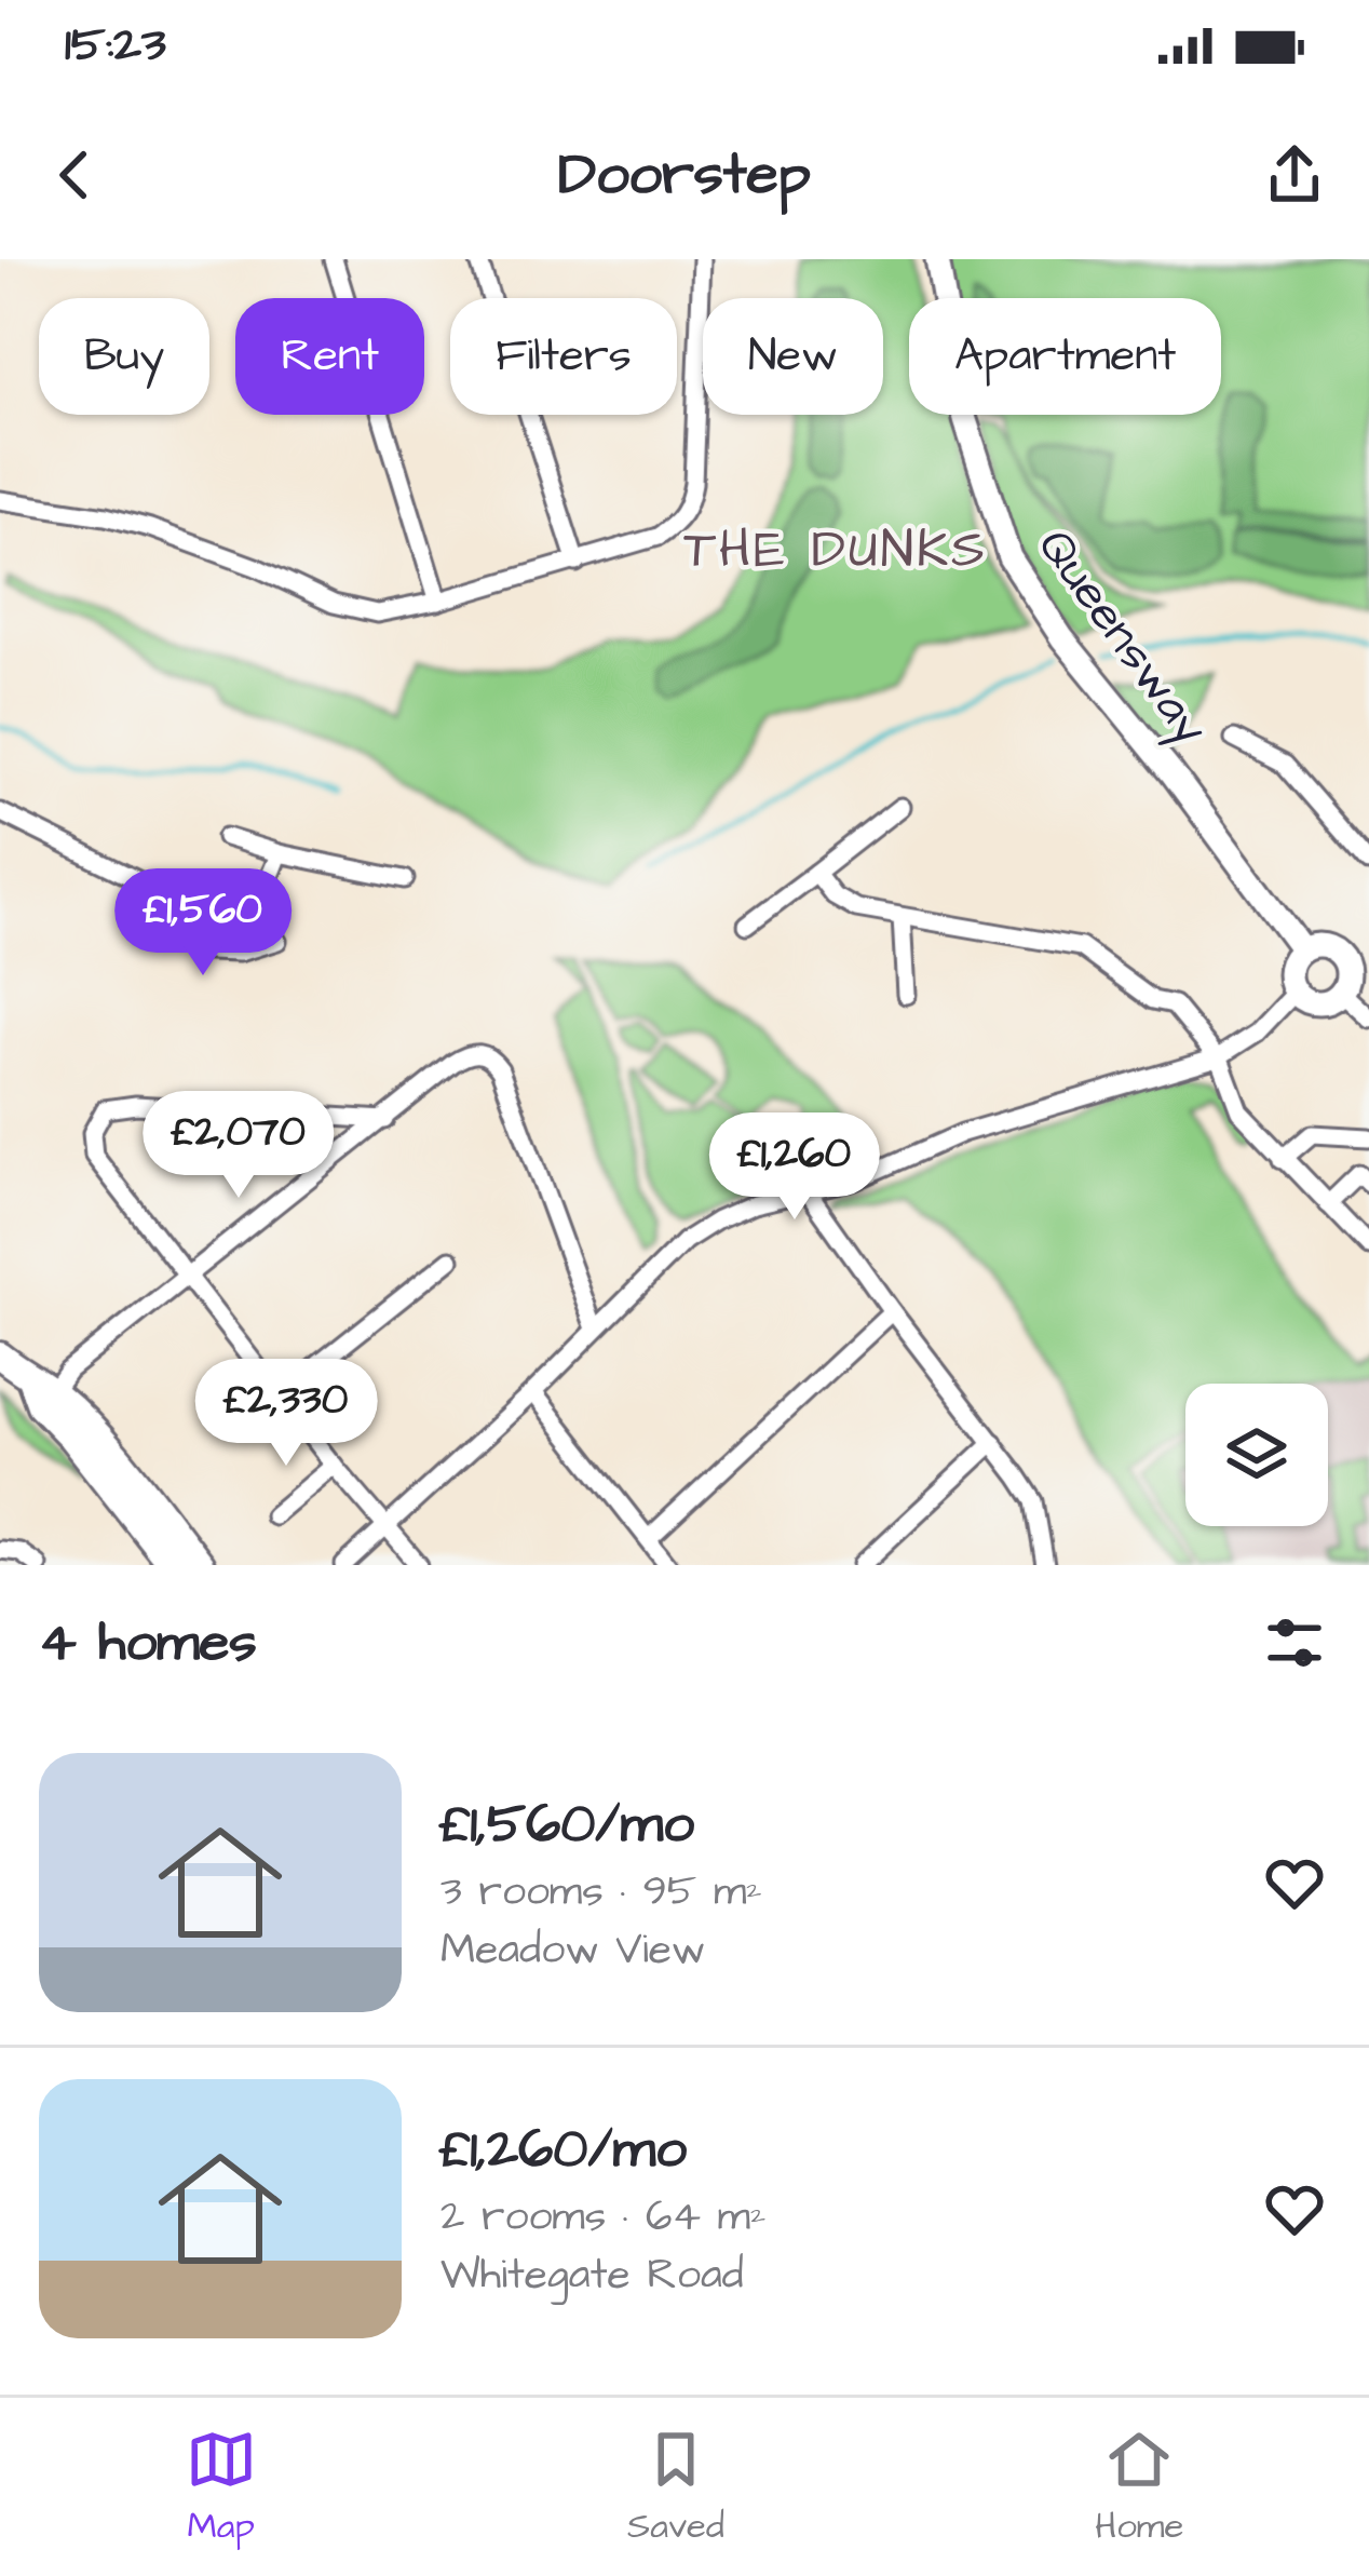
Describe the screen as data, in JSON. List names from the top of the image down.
{
  "streets": {
    "street": ["Queensway"]
  },
  "districts": ["THE DUNKS"],
  "page": {
    "status": "15:23",
    "header": "Doorstep",
    "chip": [
      "Buy",
      "Rent",
      "Filters",
      "New",
      "Apartment"
    ],
    "price": [
      "£1,560",
      "£2,070",
      "£1,260",
      "£2,330"
    ],
    "heading": "4 homes",
    "list": [
      {
        "name": "£1,560/mo",
        "note": "3 rooms · 95 m² · Meadow View"
      },
      {
        "name": "£1,260/mo",
        "note": "2 rooms · 64 m² · Whitegate Road"
      }
    ],
    "tabs": ["Map", "Saved", "Home"]
  }
}
